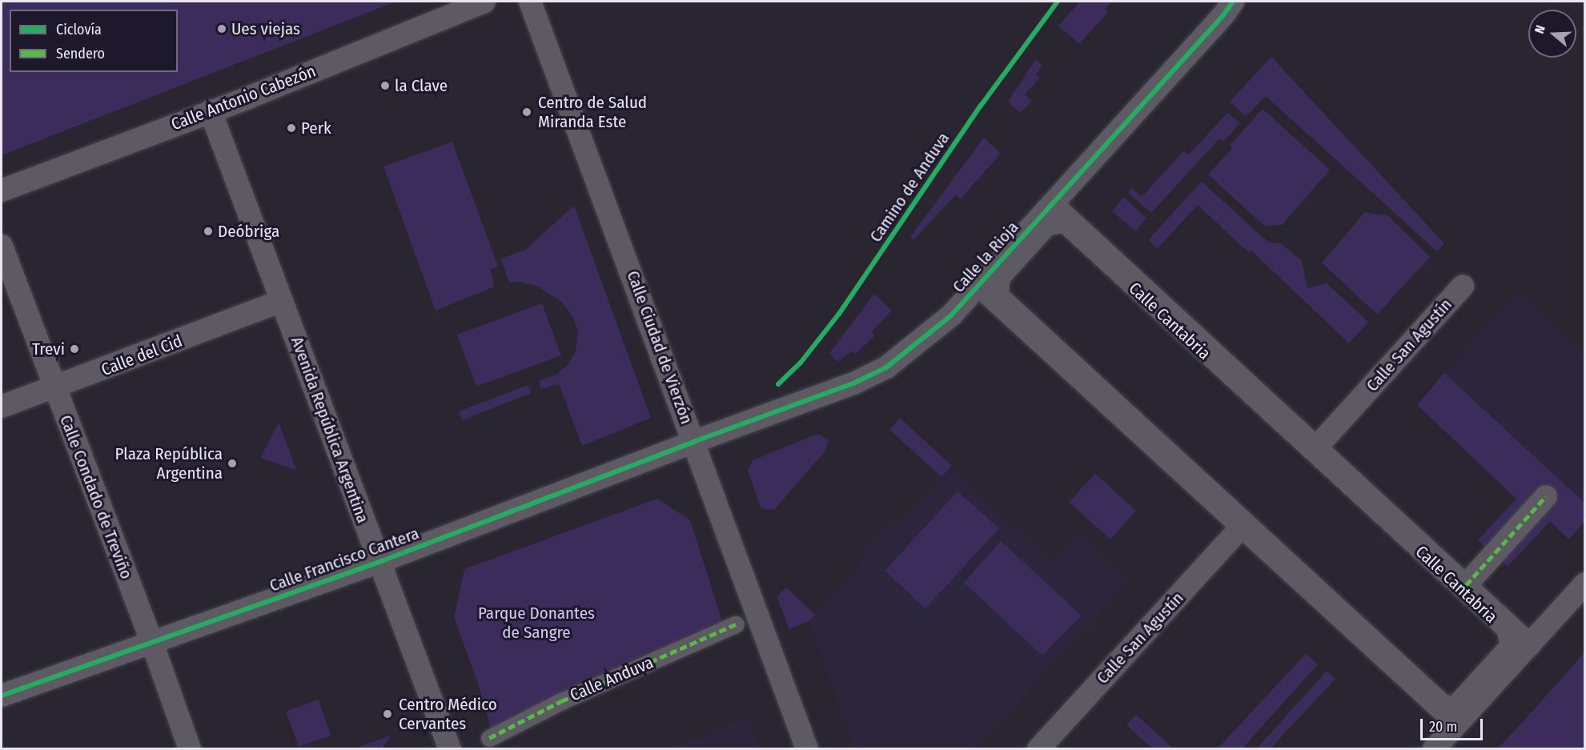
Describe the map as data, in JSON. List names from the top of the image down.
{
  "streets": {
    "street": [
      "Calle Antonio Cabezón",
      "Calle la Rioja",
      "Calle Cantabria",
      "Calle San Agustín",
      "Calle Ciudad de Vierzón",
      "Calle del Cid",
      "Avenida República Argentina",
      "Calle Condado de Treviño",
      "Calle Francisco Cantera",
      "Calle Anduva"
    ],
    "cycle path": ["Camino de Anduva"]
  },
  "crossings": [
    ["Calle Antonio Cabezón", "Avenida República Argentina"],
    ["Calle la Rioja", "Calle Cantabria"],
    ["Calle la Rioja", "Calle Ciudad de Vierzón"],
    ["Calle la Rioja", "Calle Francisco Cantera"],
    ["Calle Cantabria", "Calle San Agustín"],
    ["Calle Ciudad de Vierzón", "Calle Francisco Cantera"],
    ["Calle del Cid", "Avenida República Argentina"],
    ["Calle del Cid", "Calle Condado de Treviño"],
    ["Avenida República Argentina", "Calle Francisco Cantera"],
    ["Calle Condado de Treviño", "Calle Francisco Cantera"]
  ],
  "parks": ["Parque Donantes de Sangre"],
  "places": [
    "Ues viejas",
    "la Clave",
    "Centro de Salud Miranda Este",
    "Perk",
    "Deóbriga",
    "Trevi",
    "Plaza República Argentina",
    "Centro Médico Cervantes"
  ],
  "legend": ["Ciclovía", "Sendero"],
  "scale_bar": "20 m",
  "north": "left"
}
